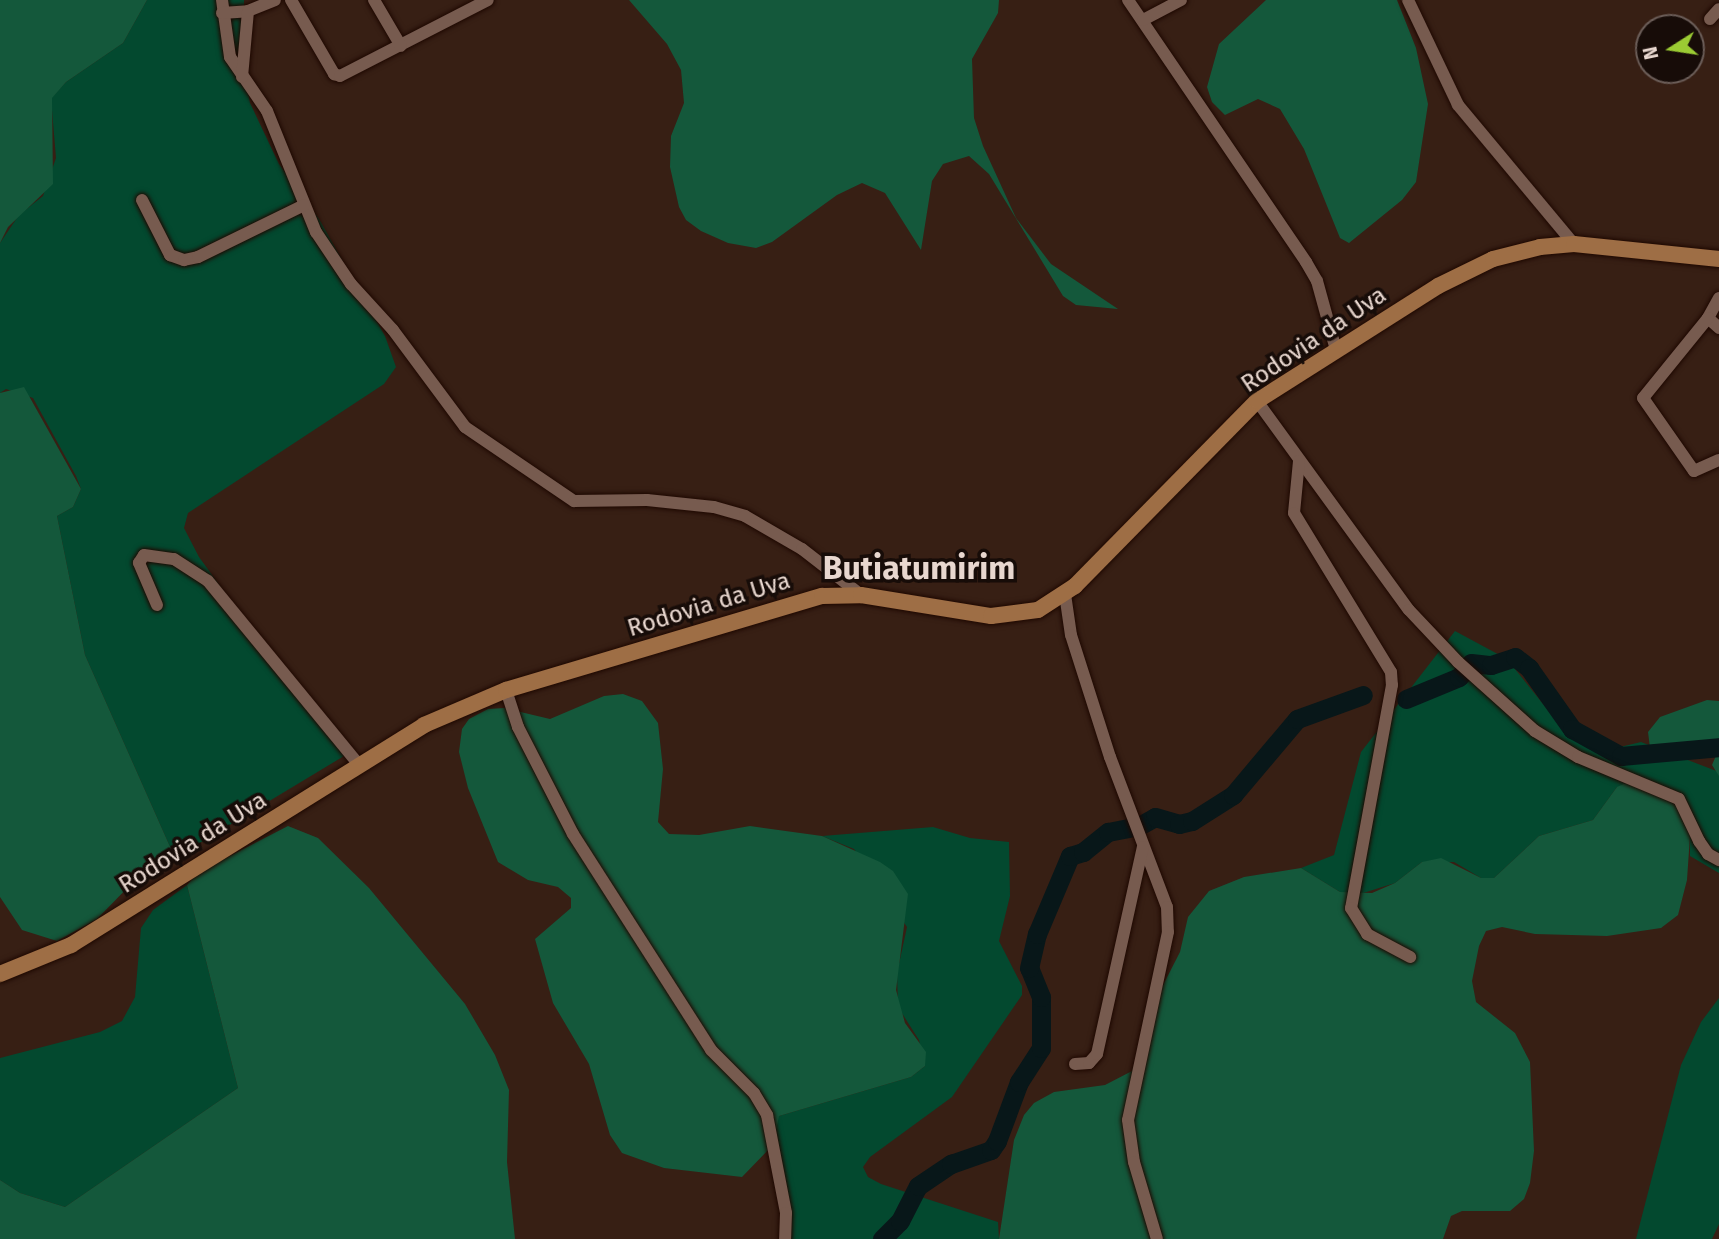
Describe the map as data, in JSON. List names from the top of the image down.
{
  "streets": {
    "street": ["Rodovia da Uva"]
  },
  "districts": ["Butiatumirim"],
  "north": "left"
}
